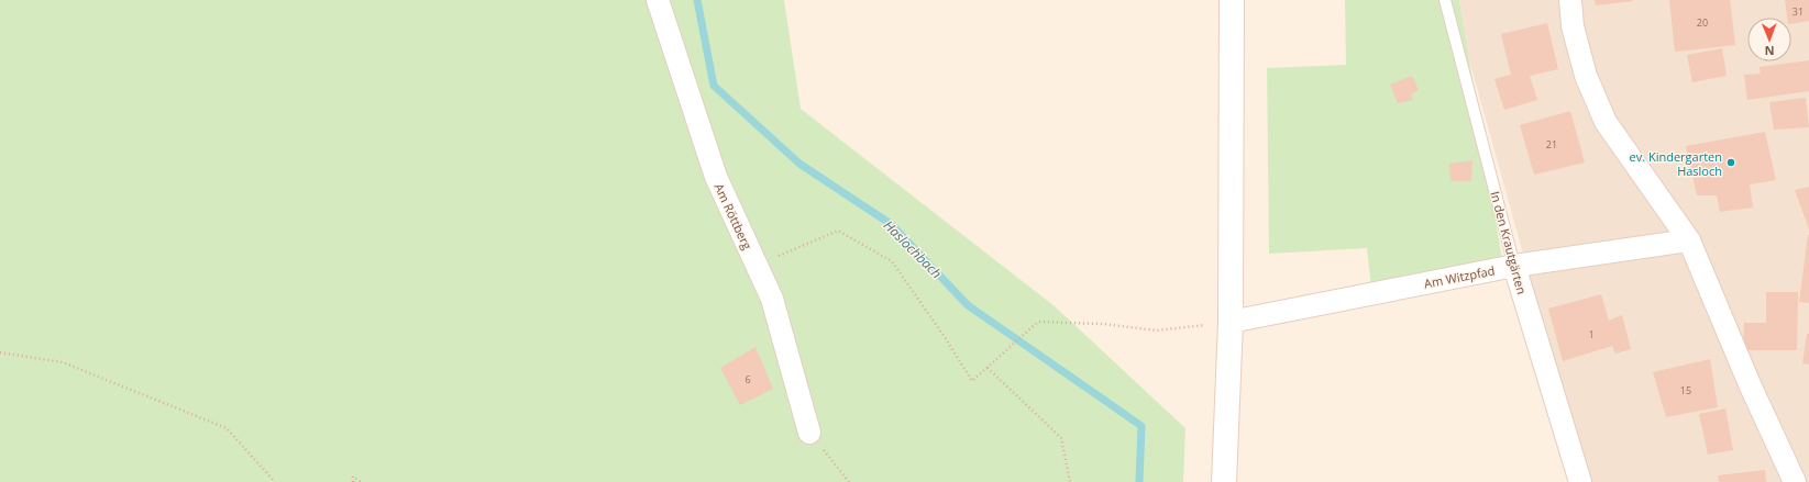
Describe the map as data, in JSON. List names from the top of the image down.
{
  "streets": {
    "street": ["Am Röttberg", "In den Krautgärten", "Am Witzpfad"]
  },
  "crossings": [
    ["In den Krautgärten", "Am Witzpfad"]
  ],
  "water": ["Haslochbach"],
  "places": ["ev. Kindergarten Hasloch"],
  "house_numbers": [
    "31",
    "20",
    "21",
    "1",
    "6",
    "15"
  ],
  "north": "bottom"
}
